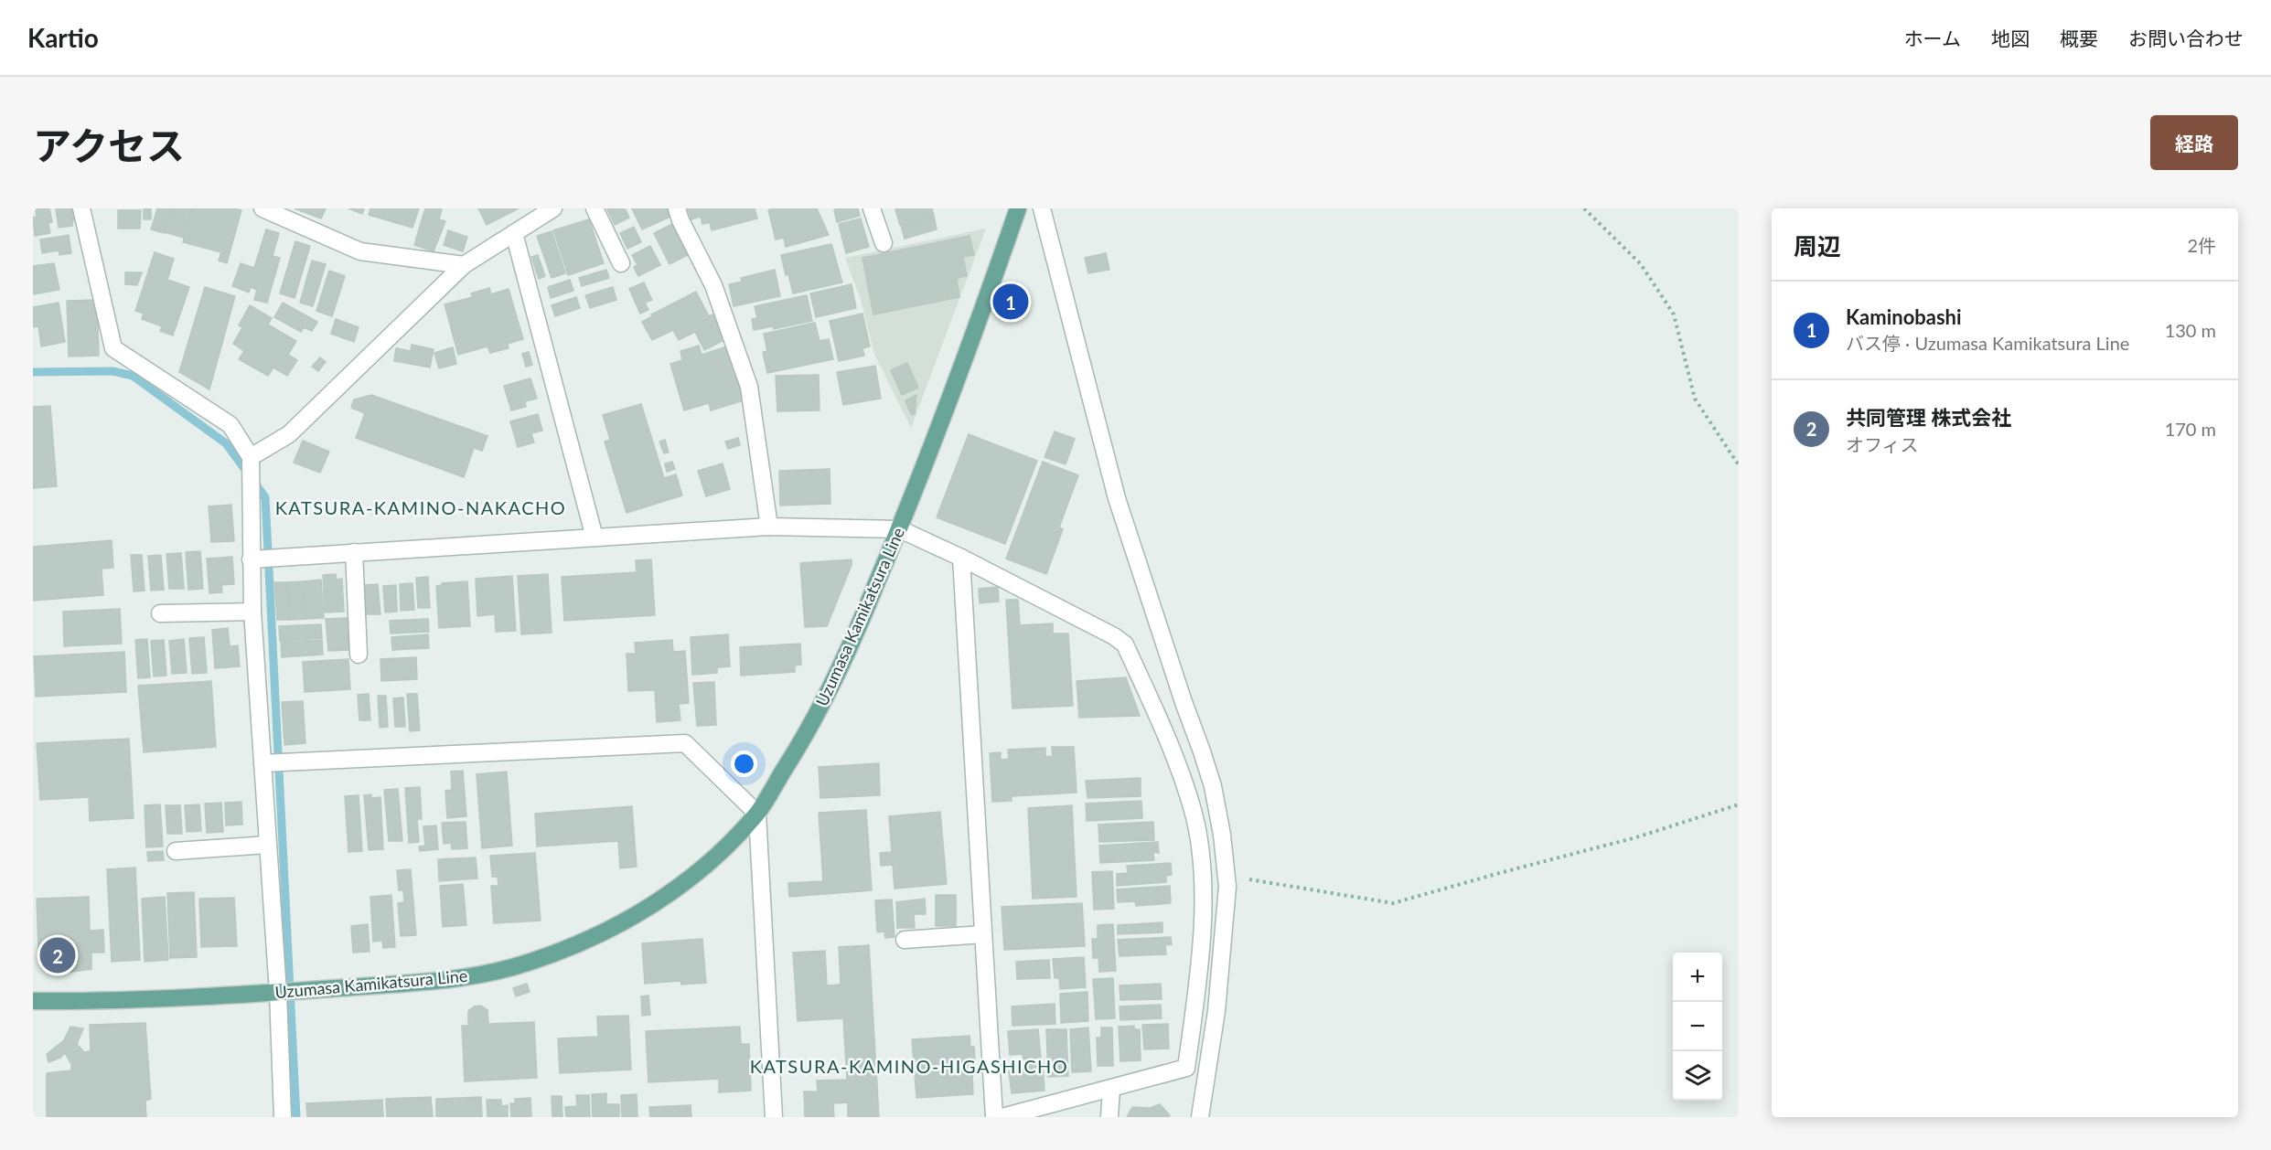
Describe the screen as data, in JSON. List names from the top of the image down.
{
  "streets": {
    "main road": ["Uzumasa Kamikatsura Line"]
  },
  "districts": ["KATSURA-KAMINO-NAKACHO", "KATSURA-KAMINO-HIGASHICHO"],
  "page": {
    "header": "Kartio",
    "nav": [
      "ホーム",
      "地図",
      "概要",
      "お問い合わせ"
    ],
    "title": "アクセス",
    "buttons": "経路",
    "heading": ["周辺", "2件"],
    "list": [
      {
        "mark": "1",
        "name": "Kaminobashi",
        "note": "バス停 · Uzumasa Kamikatsura Line",
        "value": "130 m"
      },
      {
        "mark": "2",
        "name": "共同管理 株式会社",
        "note": "オフィス",
        "value": "170 m"
      }
    ],
    "pins": ["1", "2"],
    "map_buttons": ["+", "−"]
  }
}
